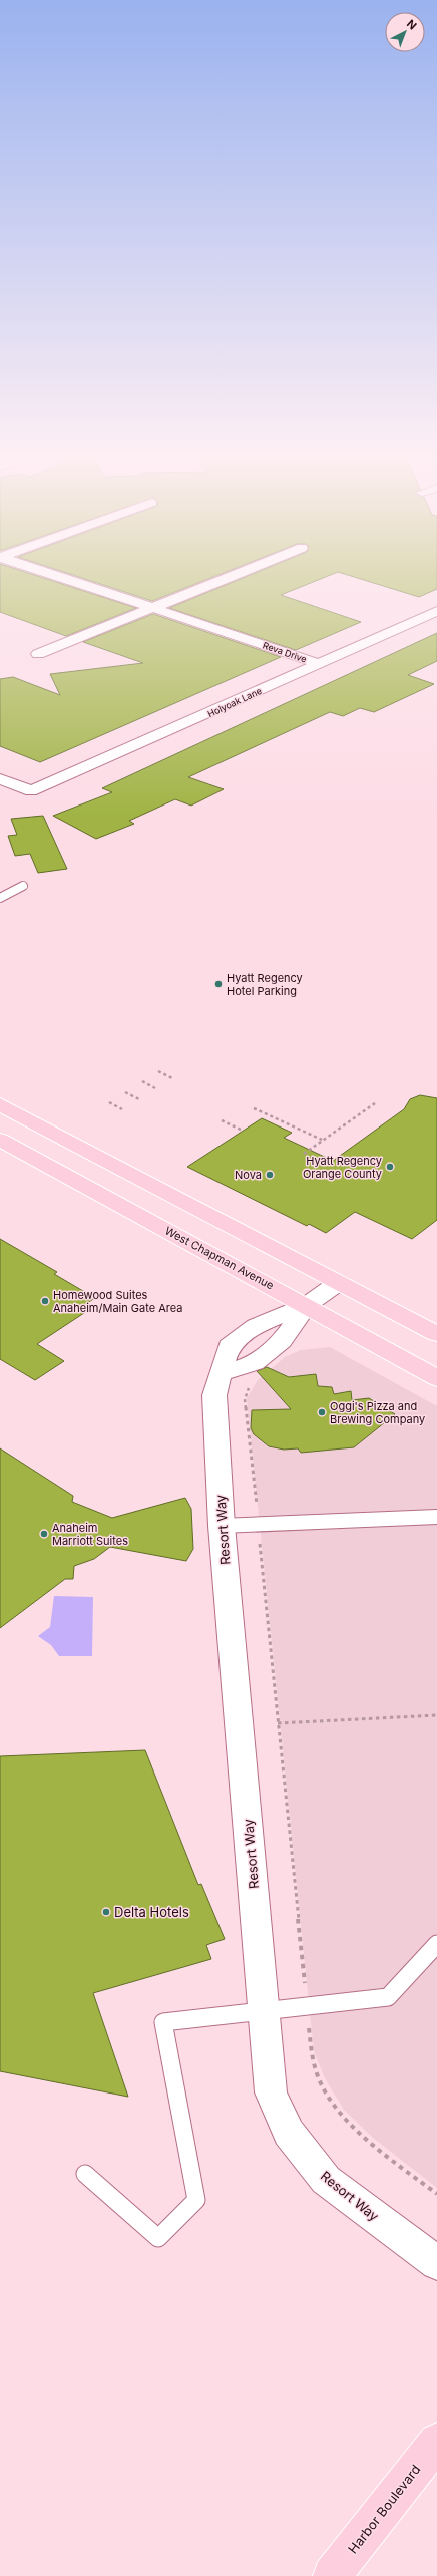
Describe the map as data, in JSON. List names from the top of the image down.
{
  "streets": {
    "main road": ["West Chapman Avenue", "Harbor Boulevard"],
    "street": ["Reva Drive", "Holyoak Lane", "Resort Way"]
  },
  "crossings": [
    ["Reva Drive", "Holyoak Lane"],
    ["West Chapman Avenue", "Resort Way"]
  ],
  "places": [
    "Hyatt Regency Hotel Parking",
    "Hyatt Regency Orange County",
    "Nova",
    "Homewood Suites Anaheim/Main Gate Area",
    "Oggi's Pizza and Brewing Company",
    "Anaheim Marriott Suites",
    "Delta Hotels"
  ],
  "north": "top right"
}
